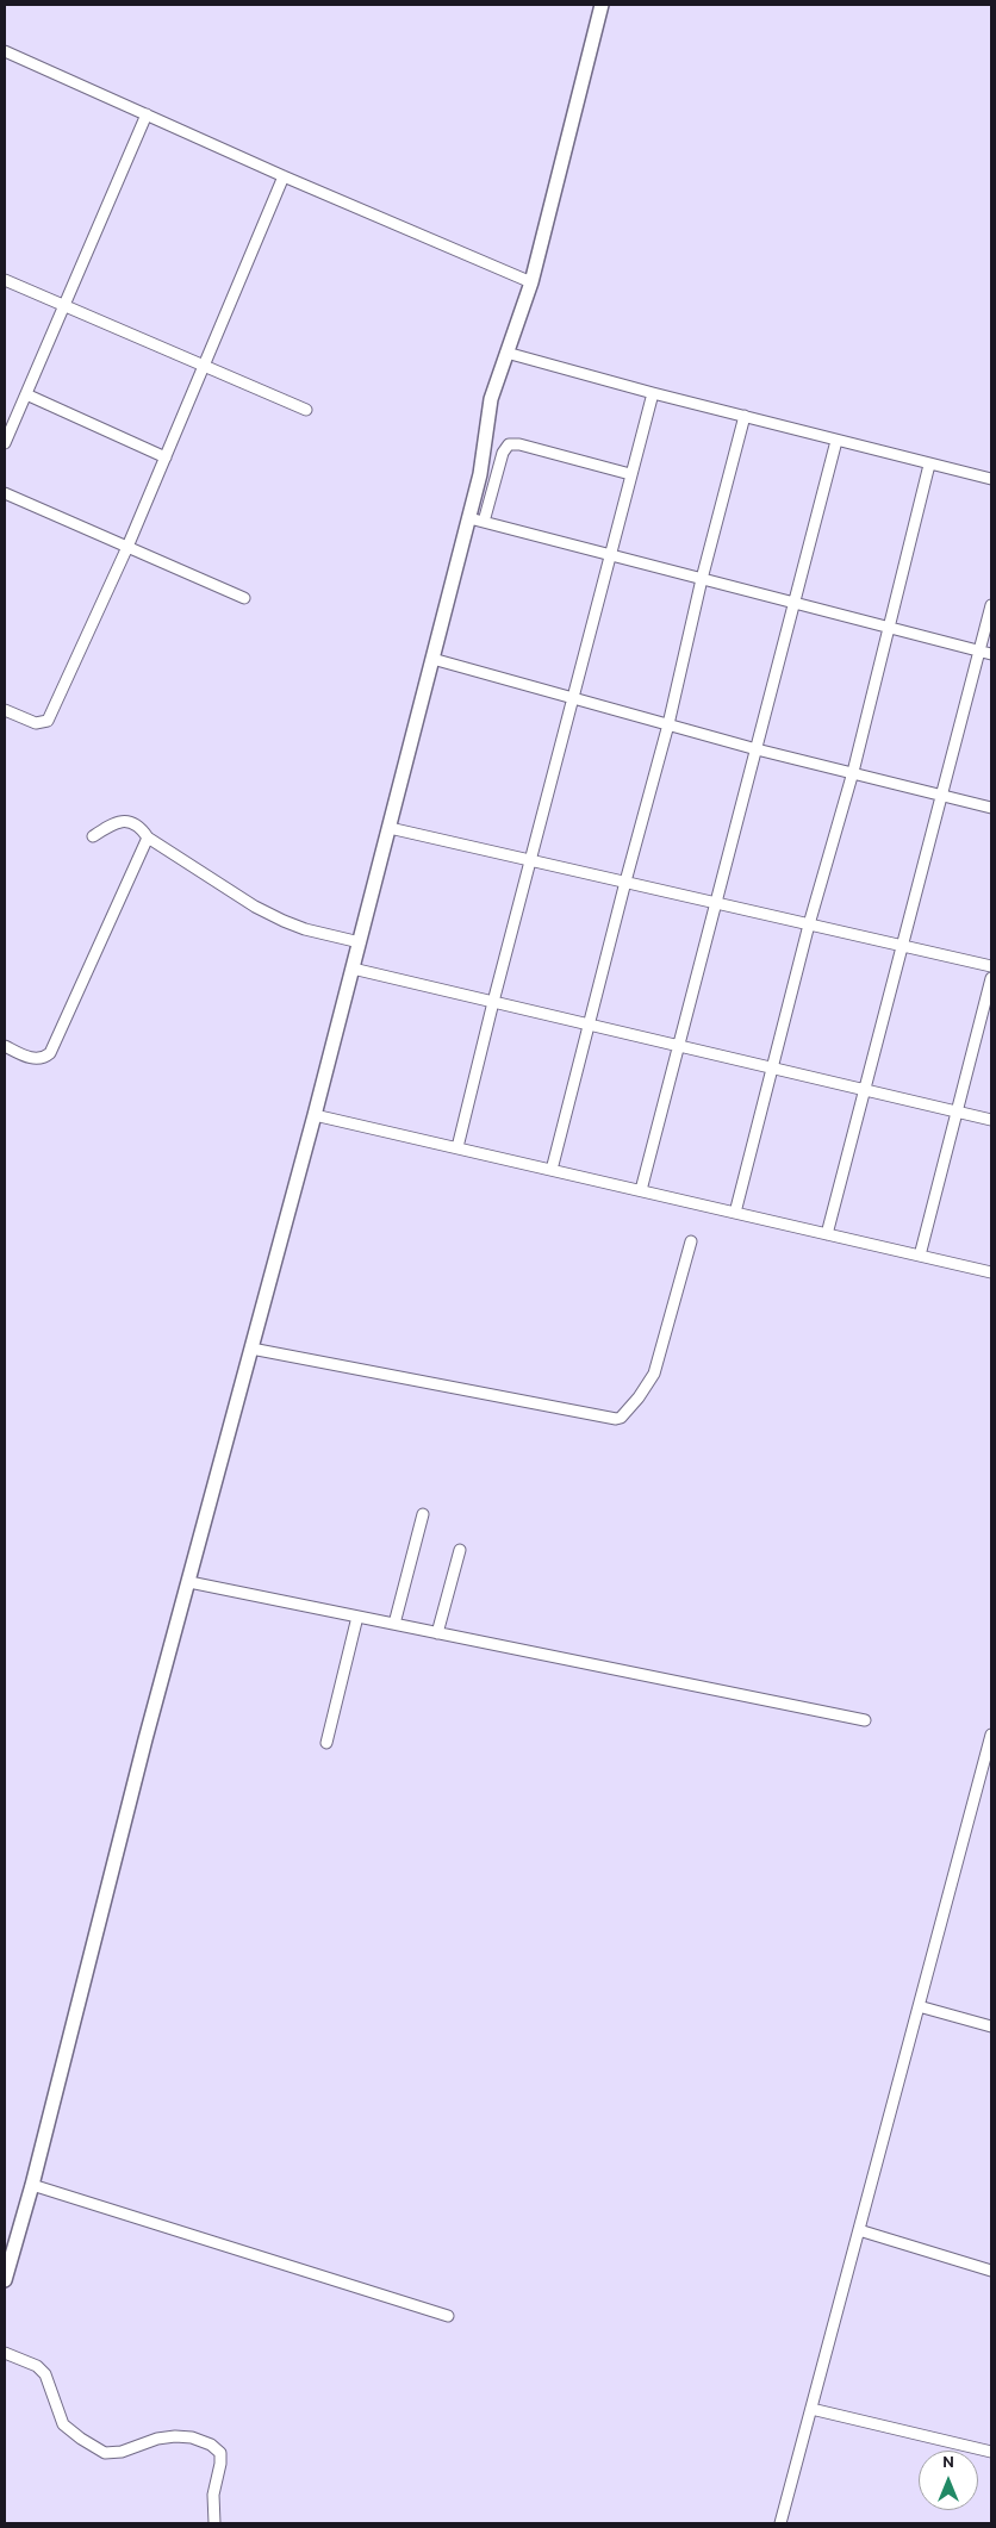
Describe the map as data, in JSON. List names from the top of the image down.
{
  "north": "top"
}
